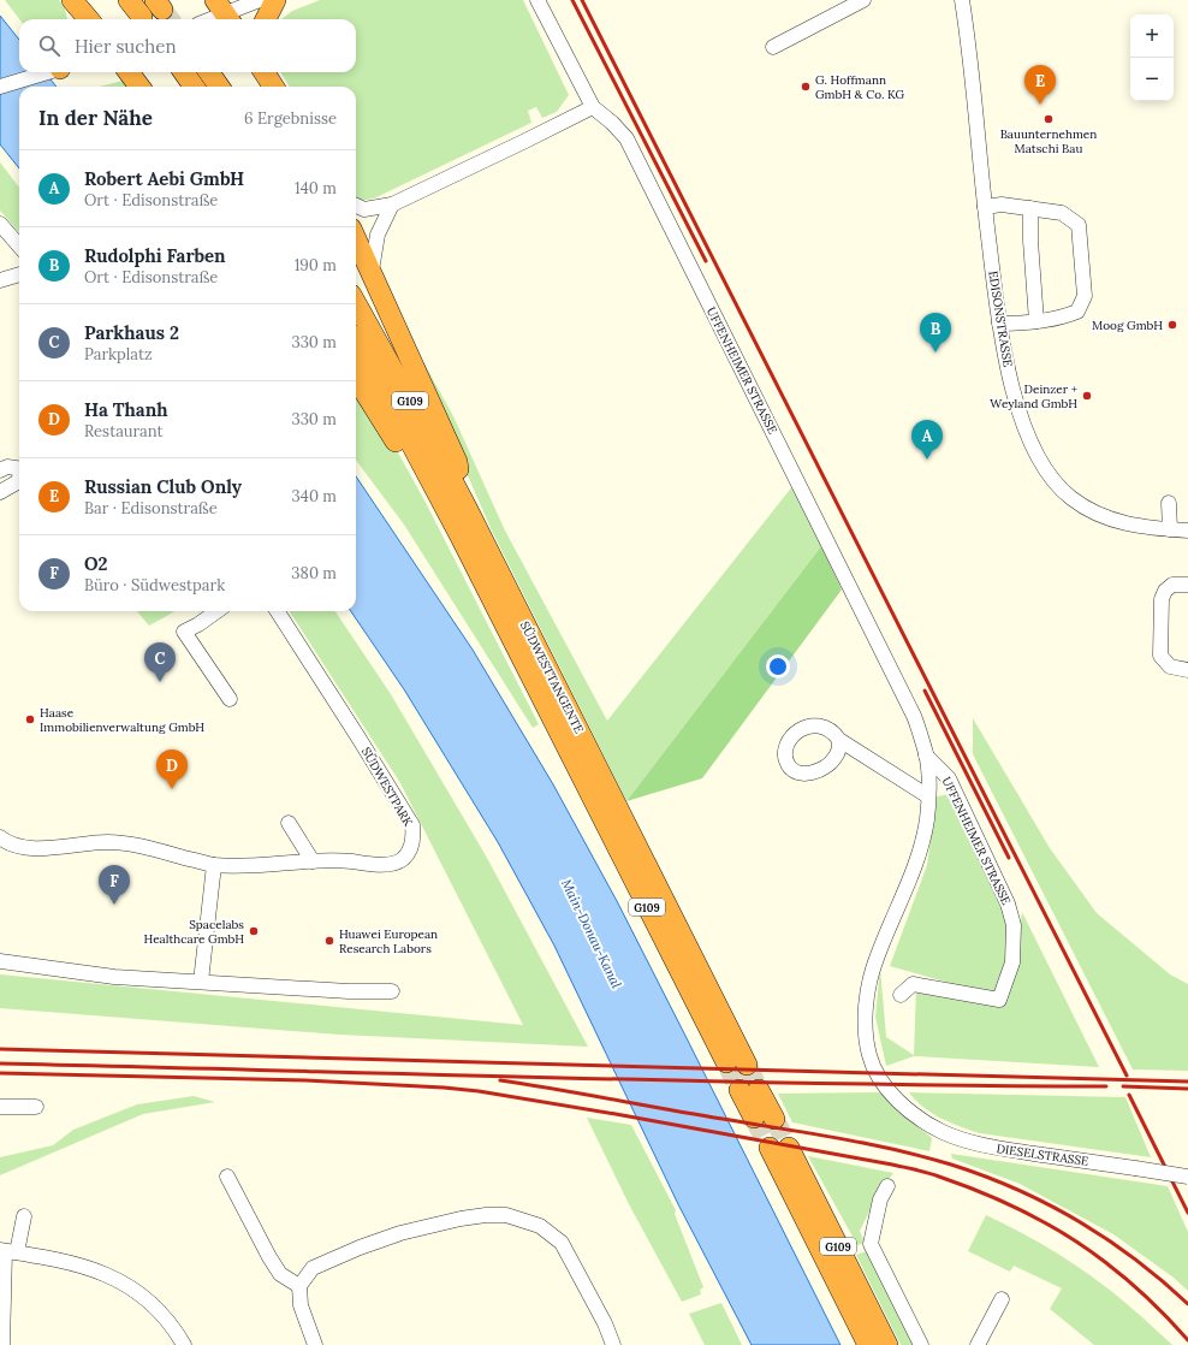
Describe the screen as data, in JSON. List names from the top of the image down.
{
  "streets": {
    "highway": ["G109", "SÜDWESTTANGENTE"],
    "street": [
      "EDISONSTRASSE",
      "UFFENHEIMER STRASSE",
      "SÜDWESTPARK",
      "DIESELSTRASSE"
    ]
  },
  "crossings": [
    ["UFFENHEIMER STRASSE", "DIESELSTRASSE"]
  ],
  "water": ["Main-Donau-Kanal"],
  "places": [
    "G. Hoffmann GmbH & Co. KG",
    "Bauunternehmen Matschi Bau",
    "Moog GmbH",
    "Deinzer + Weyland GmbH",
    "Haase Immobilienverwaltung GmbH",
    "Spacelabs Healthcare GmbH",
    "Huawei European Research Labors"
  ],
  "page": {
    "map_buttons": ["+", "−"],
    "search": "Hier suchen",
    "pins": [
      "E",
      "B",
      "A",
      "C",
      "D",
      "F"
    ],
    "heading": ["In der Nähe", "6 Ergebnisse"],
    "list": [
      {
        "mark": "A",
        "name": "Robert Aebi GmbH",
        "note": "Ort · Edisonstraße",
        "value": "140 m"
      },
      {
        "mark": "B",
        "name": "Rudolphi Farben",
        "note": "Ort · Edisonstraße",
        "value": "190 m"
      },
      {
        "mark": "C",
        "name": "Parkhaus 2",
        "note": "Parkplatz",
        "value": "330 m"
      },
      {
        "mark": "D",
        "name": "Ha Thanh",
        "note": "Restaurant",
        "value": "330 m"
      },
      {
        "mark": "E",
        "name": "Russian Club Only",
        "note": "Bar · Edisonstraße",
        "value": "340 m"
      },
      {
        "mark": "F",
        "name": "O2",
        "note": "Büro · Südwestpark",
        "value": "380 m"
      }
    ]
  }
}
